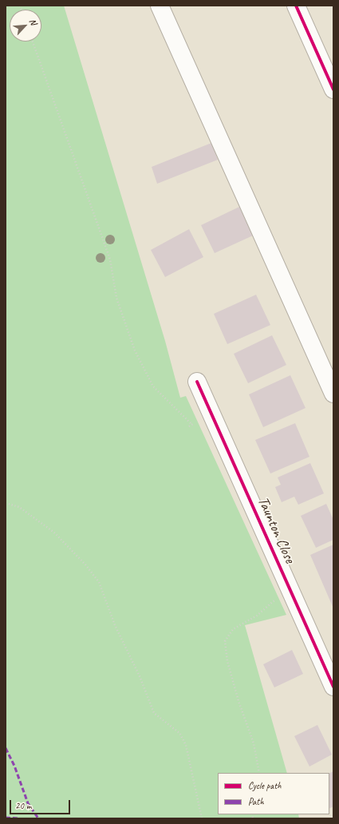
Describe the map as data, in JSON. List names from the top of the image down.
{
  "streets": {
    "street": ["Taunton Close"]
  },
  "legend": ["Cycle path", "Path"],
  "scale_bar": "20 m",
  "north": "top right"
}
